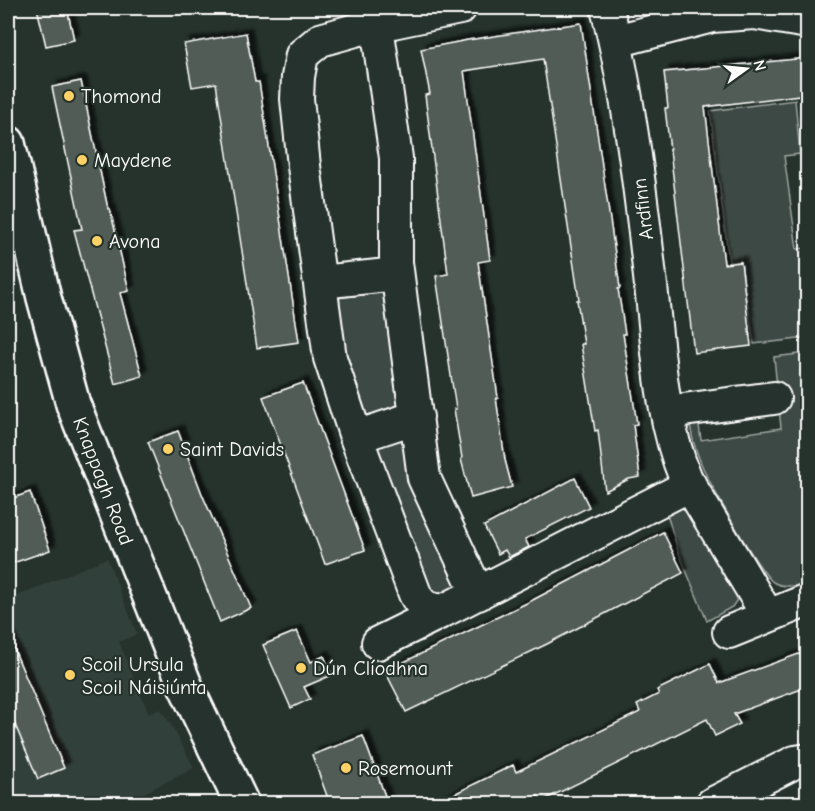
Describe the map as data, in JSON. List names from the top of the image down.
{
  "streets": {
    "main road": ["Knappagh Road"],
    "street": ["Ardfinn"]
  },
  "places": [
    "Thomond",
    "Maydene",
    "Avona",
    "Saint Davids",
    "Dún Clíodhna",
    "Scoil Ursula Scoil Náisiúnta",
    "Rosemount"
  ],
  "north": "right"
}
